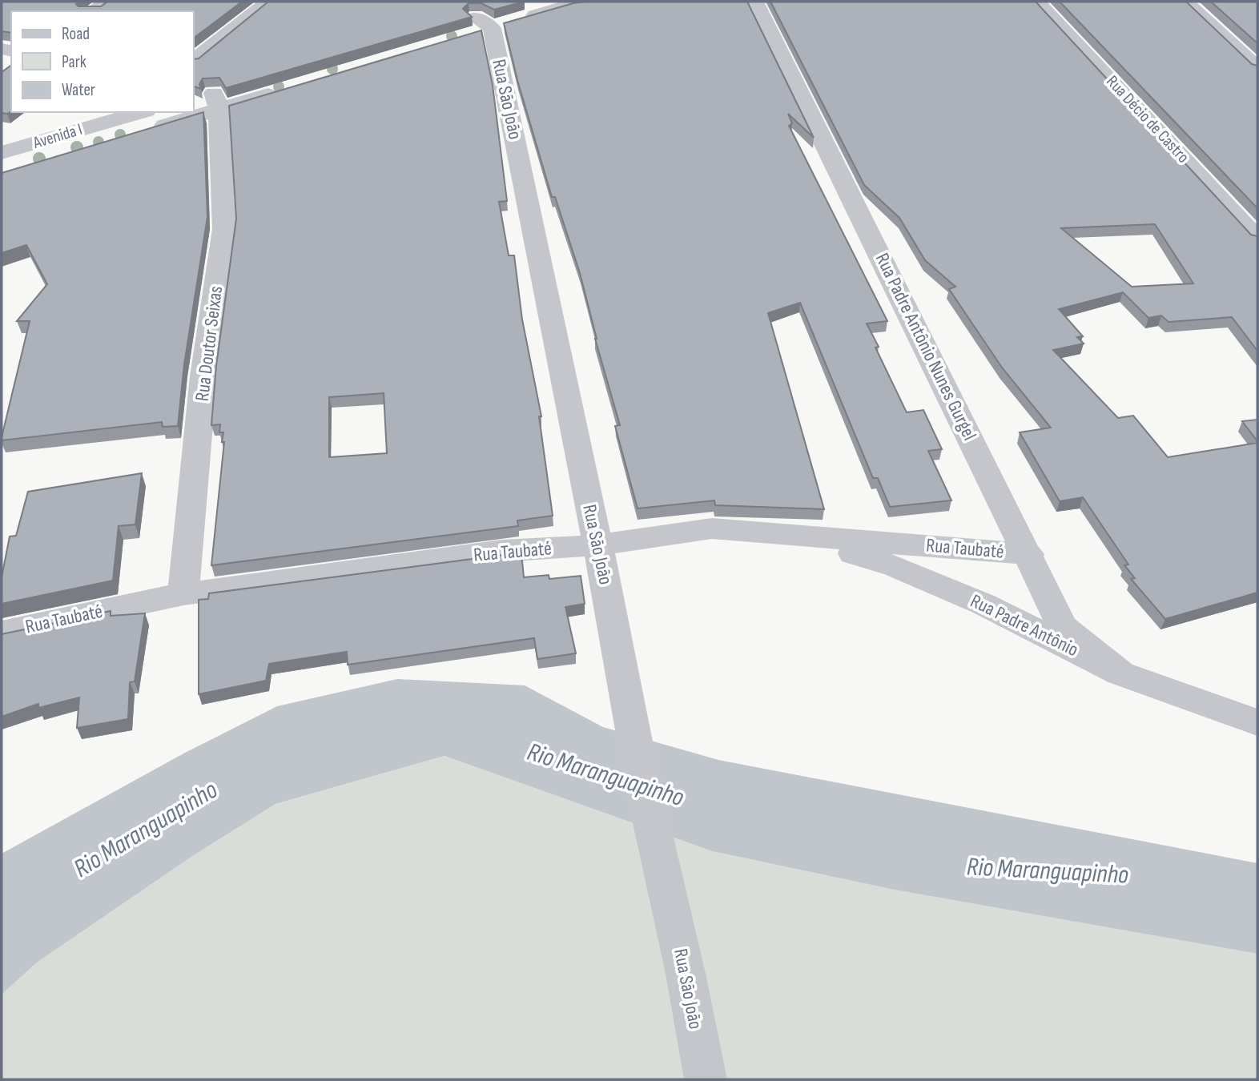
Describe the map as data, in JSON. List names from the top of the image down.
{
  "streets": {
    "street": [
      "Rua São João",
      "Rua Décio de Castro",
      "Avenida I",
      "Rua Doutor Seixas",
      "Rua Padre Antônio Nunes Gurgel",
      "Rua Taubaté",
      "Rua Padre Antônio"
    ]
  },
  "crossings": [
    ["Rua São João", "Rua Taubaté"],
    ["Avenida I", "Rua Doutor Seixas"],
    ["Rua Doutor Seixas", "Rua Taubaté"],
    ["Rua Padre Antônio Nunes Gurgel", "Rua Taubaté"],
    ["Rua Padre Antônio Nunes Gurgel", "Rua Padre Antônio"],
    ["Rua Taubaté", "Rua Padre Antônio"]
  ],
  "water": ["Rio Maranguapinho"],
  "legend": ["Road", "Park", "Water"]
}
